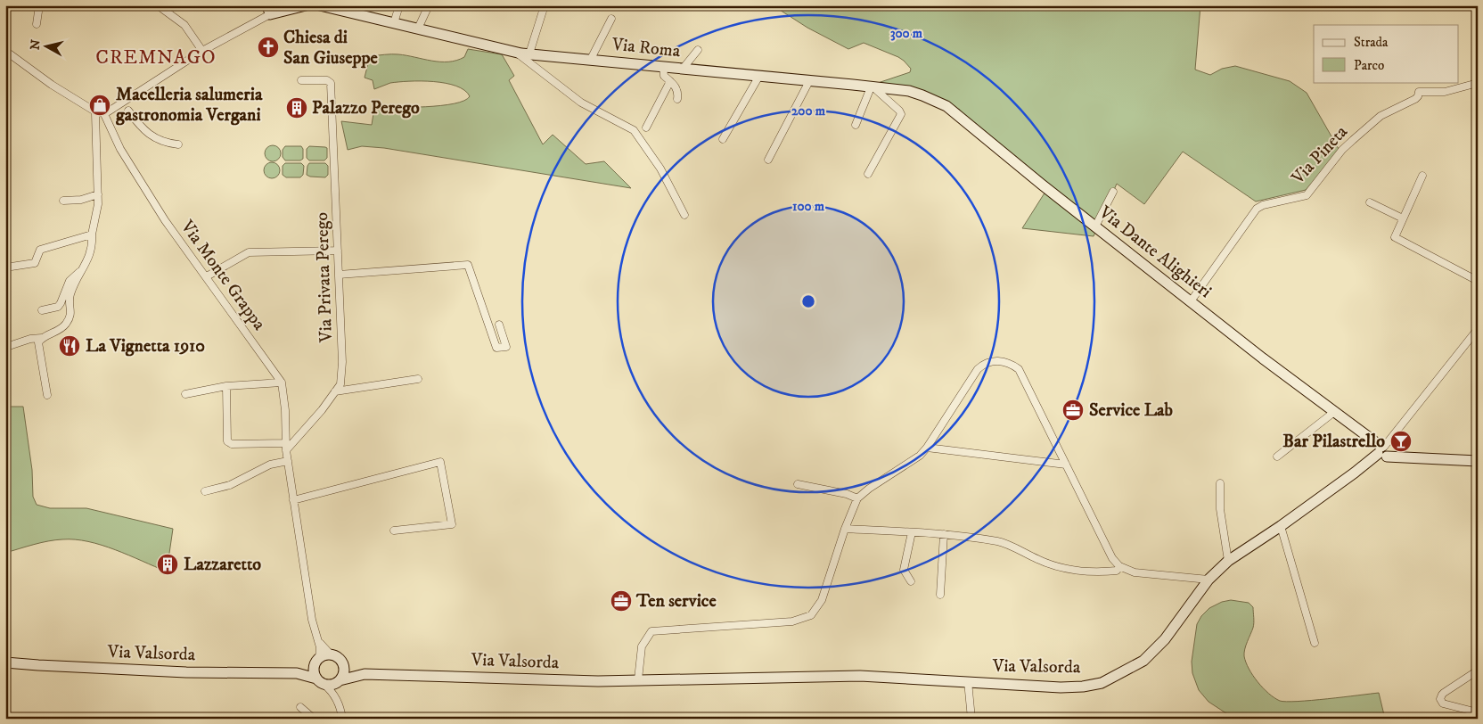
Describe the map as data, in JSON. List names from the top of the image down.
{
  "streets": {
    "street": [
      "Via Roma",
      "Via Pineta",
      "Via Dante Alighieri",
      "Via Monte Grappa",
      "Via Privata Perego",
      "Via Valsorda"
    ]
  },
  "crossings": [
    ["Via Roma", "Via Dante Alighieri"],
    ["Via Pineta", "Via Dante Alighieri"],
    ["Via Dante Alighieri", "Via Valsorda"],
    ["Via Monte Grappa", "Via Privata Perego"],
    ["Via Monte Grappa", "Via Valsorda"]
  ],
  "districts": ["CREMNAGO"],
  "places": {
    "church": ["Chiesa di San Giuseppe"],
    "shop": ["Macelleria salumeria gastronomia Vergani"],
    "building": ["Palazzo Perego", "Lazzaretto"],
    "restaurant": ["La Vignetta 1910"],
    "office": ["Service Lab", "Ten service"],
    "bar": ["Bar Pilastrello"]
  },
  "legend": ["Strada", "Parco"],
  "north": "left",
  "rings": ["300 m", "200 m", "100 m"]
}
